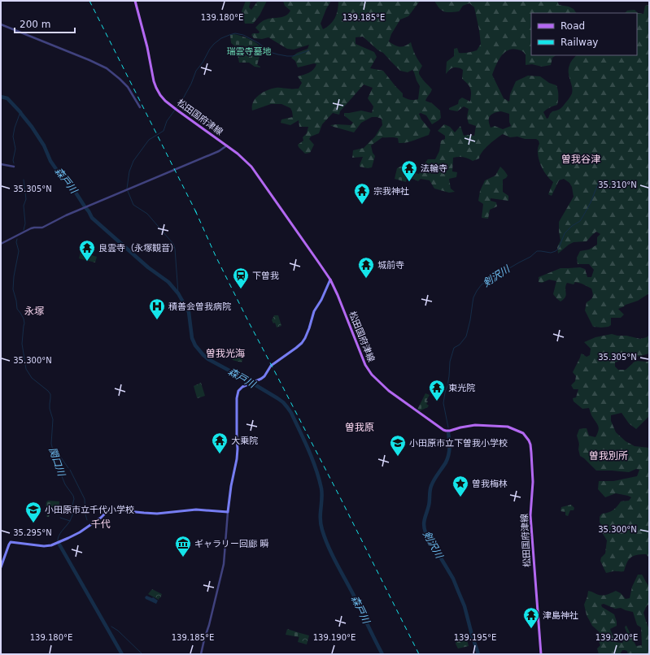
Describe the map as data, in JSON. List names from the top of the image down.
{
  "streets": {
    "main road": ["松田国府津線"]
  },
  "districts": [
    "曽我谷津",
    "永塚",
    "曽我光海",
    "曽我原",
    "曽我別所",
    "千代"
  ],
  "water": ["森戸川", "剣沢川", "関口川"],
  "parks": ["瑞雲寺墓地"],
  "places": {
    "temple": [
      "法輪寺",
      "宗我神社",
      "良雲寺（永塚観音）",
      "城前寺",
      "東光院",
      "大乗院",
      "津島神社"
    ],
    "station": ["下曽我"],
    "hospital": ["積善会曽我病院"],
    "school or university": ["小田原市立下曽我小学校", "小田原市立千代小学校"],
    "place": ["曽我梅林"],
    "museum": ["ギャラリー回廊 瞬"]
  },
  "legend": ["Road", "Railway"],
  "scale_bar": "200 m",
  "coordinates": [
    "139.180°E",
    "139.185°E",
    "35.310°N",
    "35.305°N",
    "35.300°N",
    "35.295°N",
    "139.190°E",
    "139.195°E",
    "139.200°E"
  ]
}
